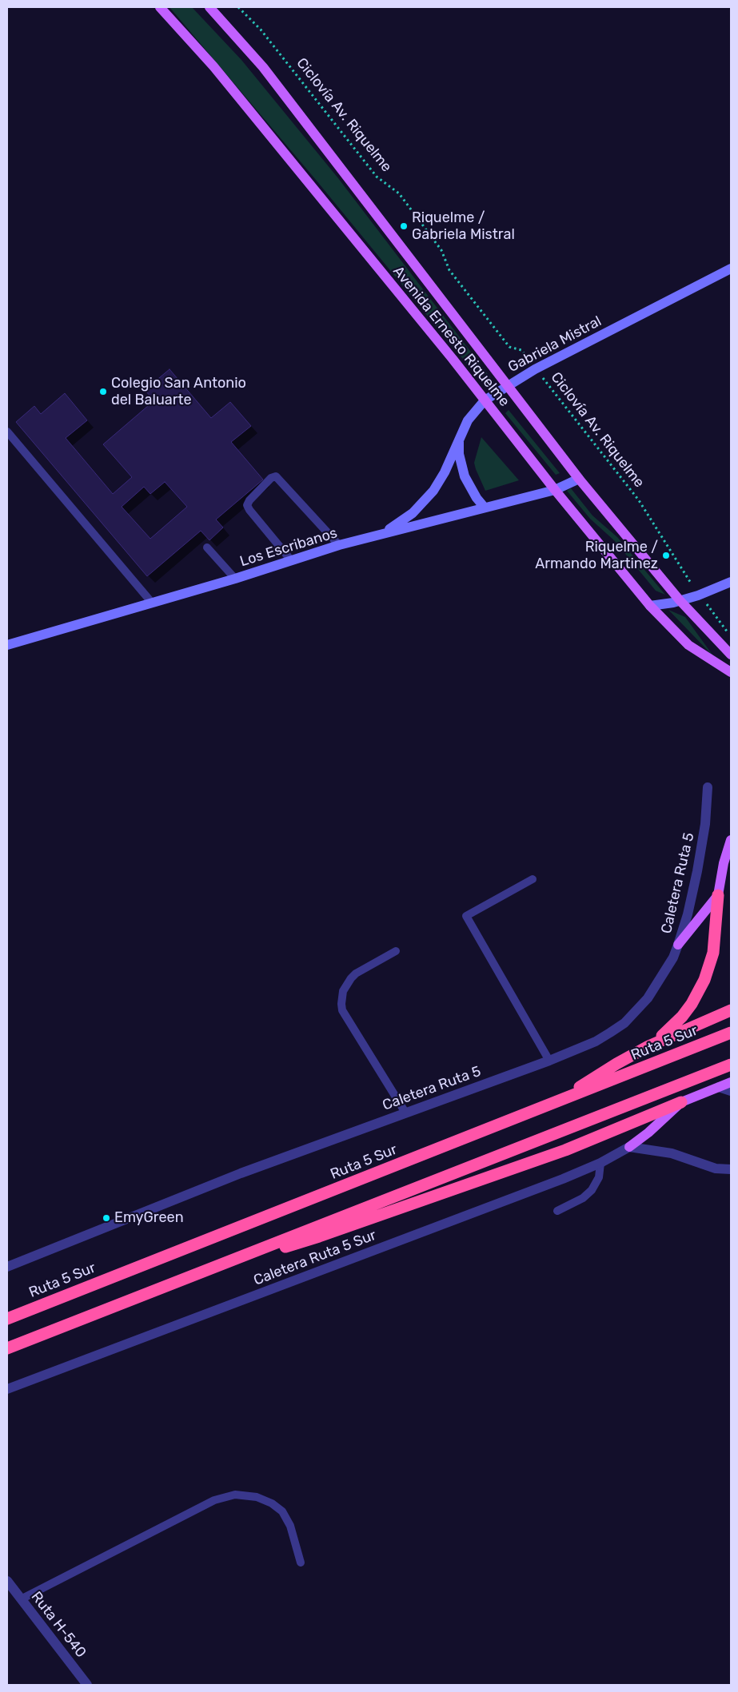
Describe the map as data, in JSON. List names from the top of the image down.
{
  "streets": {
    "highway": ["Ruta 5 Sur"],
    "main road": ["Avenida Ernesto Riquelme", "Gabriela Mistral", "Los Escribanos"],
    "street": ["Caletera Ruta 5", "Caletera Ruta 5 Sur", "Ruta H-540"],
    "path": ["Ciclovía Av. Riquelme"]
  },
  "crossings": [
    ["Ciclovía Av. Riquelme", "Gabriela Mistral"],
    ["Avenida Ernesto Riquelme", "Gabriela Mistral"],
    ["Avenida Ernesto Riquelme", "Los Escribanos"],
    ["Gabriela Mistral", "Los Escribanos"]
  ],
  "places": [
    "Riquelme / Gabriela Mistral",
    "Colegio San Antonio del Baluarte",
    "Riquelme / Armando Martinez",
    "EmyGreen"
  ]
}
